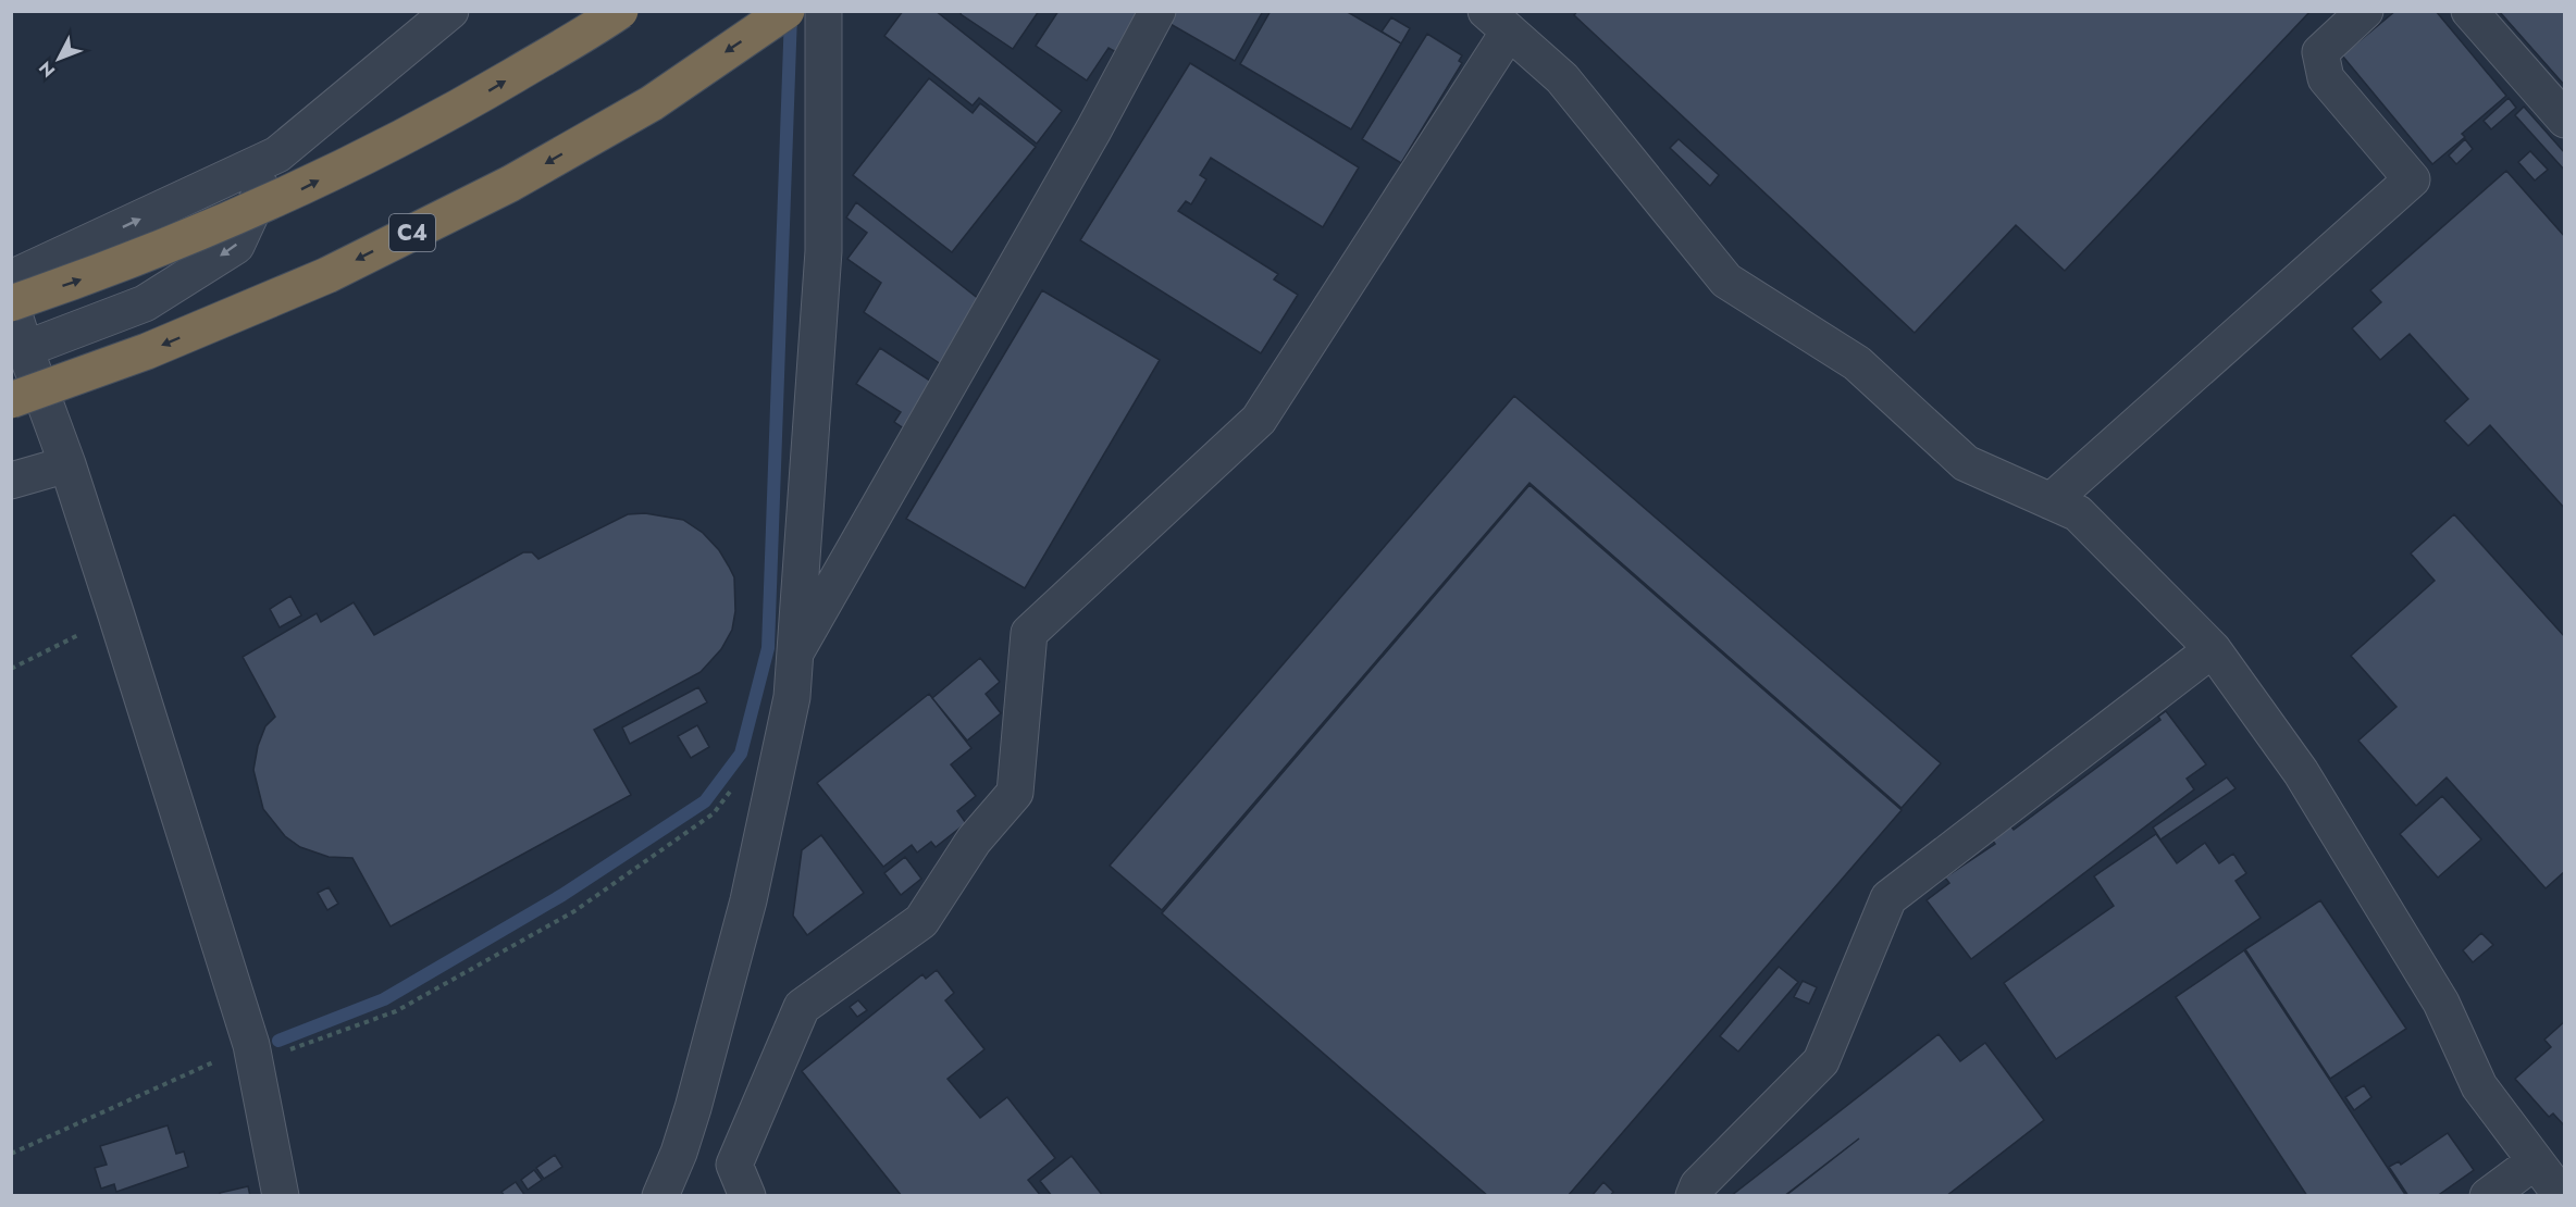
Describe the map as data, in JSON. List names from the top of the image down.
{
  "streets": {
    "highway": ["C4"]
  },
  "north": "bottom left"
}
